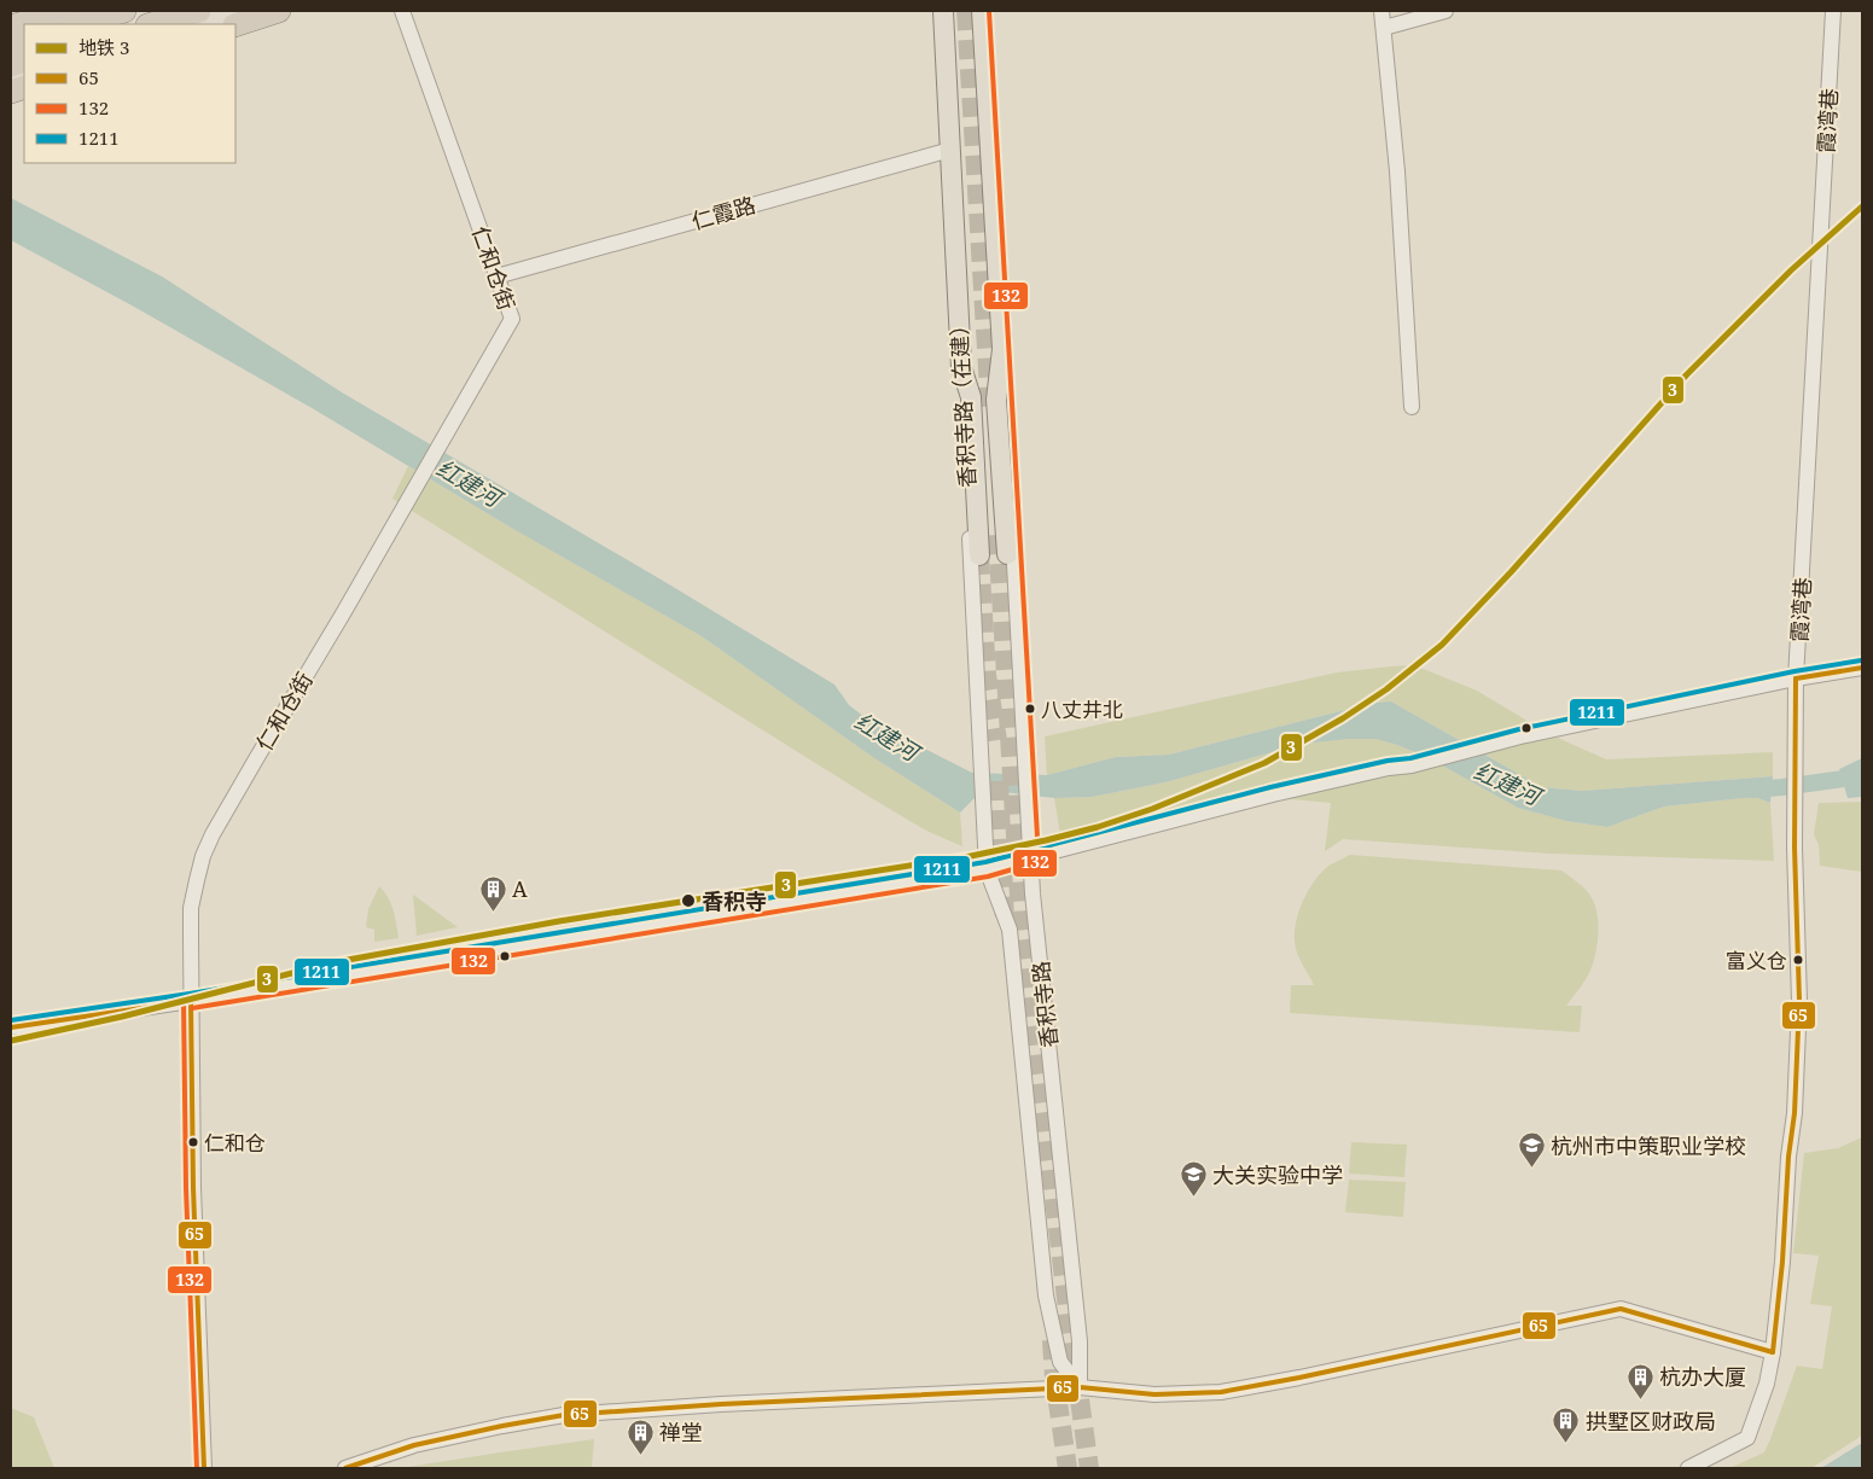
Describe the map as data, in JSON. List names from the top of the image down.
{
  "streets": {
    "main road": ["香积寺路（在建）", "香积寺路"],
    "street": ["霞湾巷", "仁霞路", "仁和仓街"]
  },
  "crossings": [
    ["仁霞路", "仁和仓街"],
    ["仁霞路", "香积寺路（在建）"],
    ["香积寺路（在建）", "香积寺路"]
  ],
  "water": ["红建河"],
  "places": {
    "other": [
      "八丈井北",
      "香积寺",
      "富义仓",
      "仁和仓"
    ],
    "building": [
      "A",
      "杭办大厦",
      "拱墅区财政局",
      "禅堂"
    ],
    "school or university": ["杭州市中策职业学校", "大关实验中学"]
  },
  "lines": [
    "transit line 132",
    "metro line 3",
    "transit line 1211",
    "transit line 65"
  ],
  "legend": [
    "地铁 3",
    "65",
    "132",
    "1211"
  ]
}
